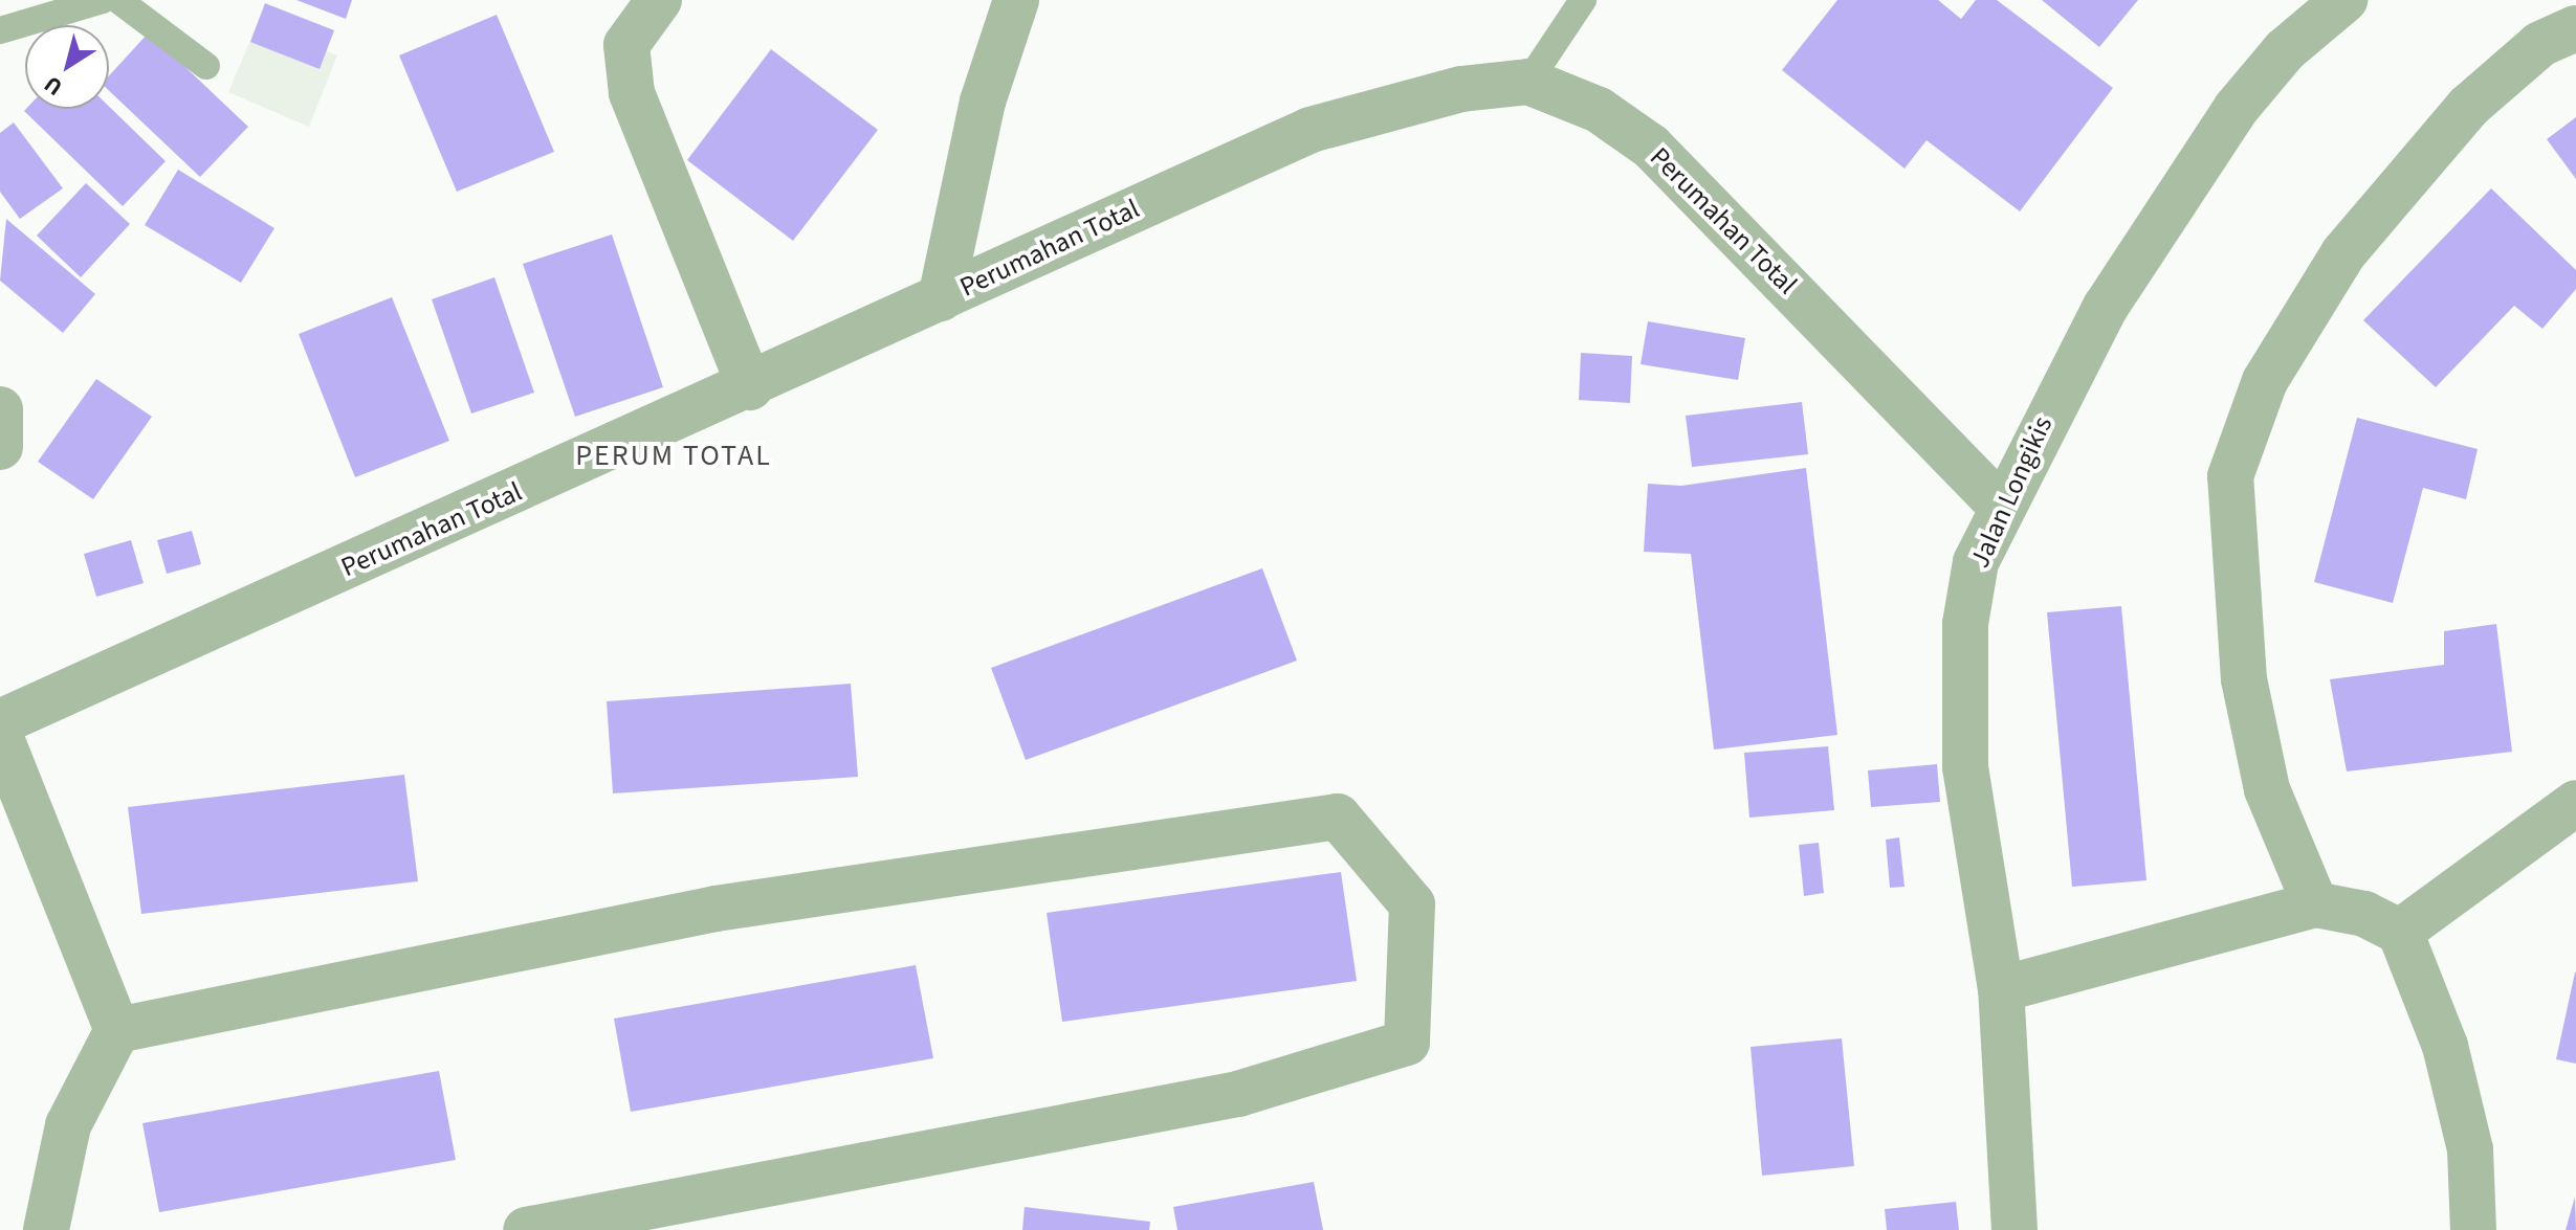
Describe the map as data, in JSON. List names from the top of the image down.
{
  "streets": {
    "street": ["Perumahan Total", "Jalan Longikis"]
  },
  "crossings": [
    ["Perumahan Total", "Jalan Longikis"]
  ],
  "districts": ["PERUM TOTAL"],
  "north": "bottom left"
}
